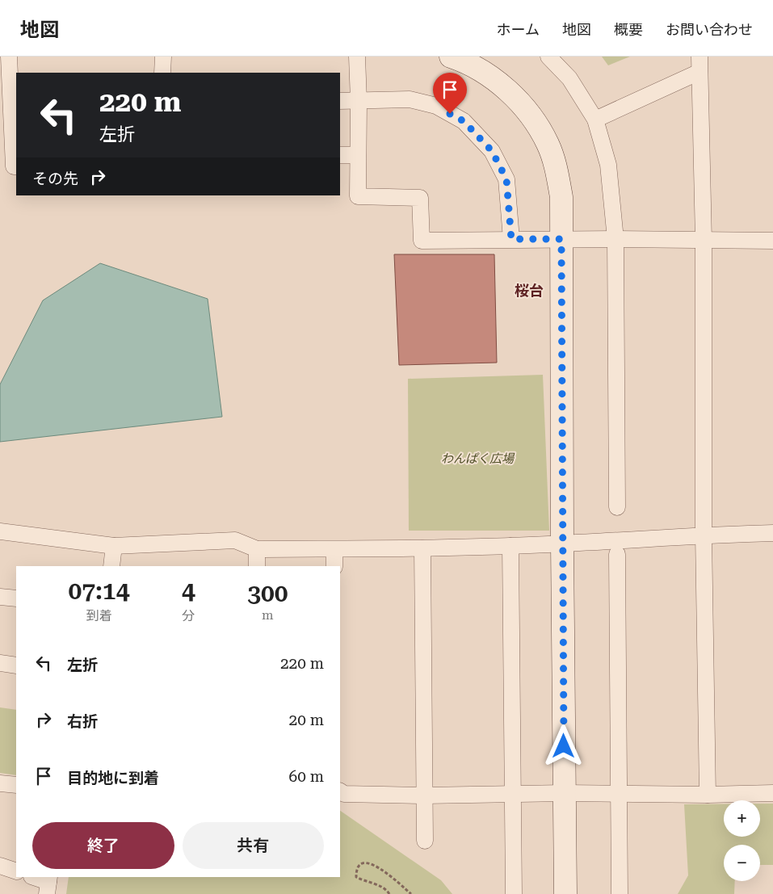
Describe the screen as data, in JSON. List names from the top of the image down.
{
  "districts": ["桜台"],
  "parks": ["わんぱく広場"],
  "page": {
    "header": "地図",
    "nav": [
      "ホーム",
      "地図",
      "概要",
      "お問い合わせ"
    ],
    "turn": ["220 m", "左折"],
    "then": "その先",
    "eta": [
      "07:14",
      "到着",
      "4",
      "分",
      "300",
      "m"
    ],
    "list": [
      {
        "name": "左折",
        "value": "220 m"
      },
      {
        "name": "右折",
        "value": "20 m"
      },
      {
        "name": "目的地に到着",
        "value": "60 m"
      }
    ],
    "map_buttons": ["+", "−"],
    "buttons": ["終了", "共有"]
  }
}
